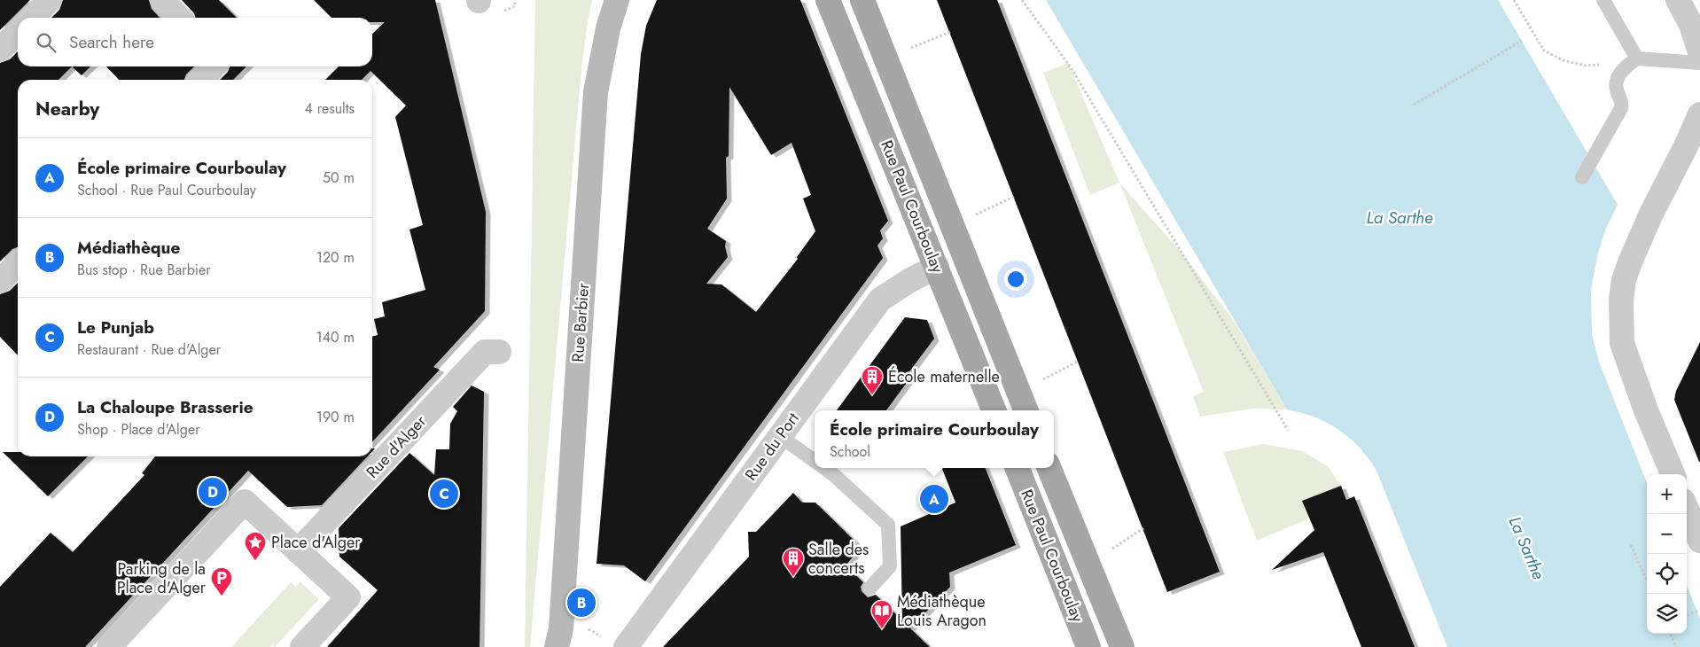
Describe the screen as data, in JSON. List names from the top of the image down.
{
  "streets": {
    "main road": ["Rue Paul Courboulay", "Rue Barbier"],
    "street": ["Rue d'Alger", "Rue du Port"]
  },
  "crossings": [
    ["Rue Paul Courboulay", "Rue du Port"]
  ],
  "water": ["La Sarthe"],
  "places": {
    "building": ["École maternelle", "Salle des concerts"],
    "place": ["Place d'Alger"],
    "parking": ["Parking de la Place d'Alger"],
    "library": ["Médiathèque Louis Aragon"]
  },
  "page": {
    "search": "Search here",
    "heading": ["Nearby", "4 results"],
    "list": [
      {
        "mark": "A",
        "name": "École primaire Courboulay",
        "note": "School · Rue Paul Courboulay",
        "value": "50 m"
      },
      {
        "mark": "B",
        "name": "Médiathèque",
        "note": "Bus stop · Rue Barbier",
        "value": "120 m"
      },
      {
        "mark": "C",
        "name": "Le Punjab",
        "note": "Restaurant · Rue d'Alger",
        "value": "140 m"
      },
      {
        "mark": "D",
        "name": "La Chaloupe Brasserie",
        "note": "Shop · Place d'Alger",
        "value": "190 m"
      }
    ],
    "popup": ["École primaire Courboulay", "School"],
    "map_buttons": ["+", "−"],
    "pins": [
      "D",
      "C",
      "A",
      "B"
    ]
  }
}
